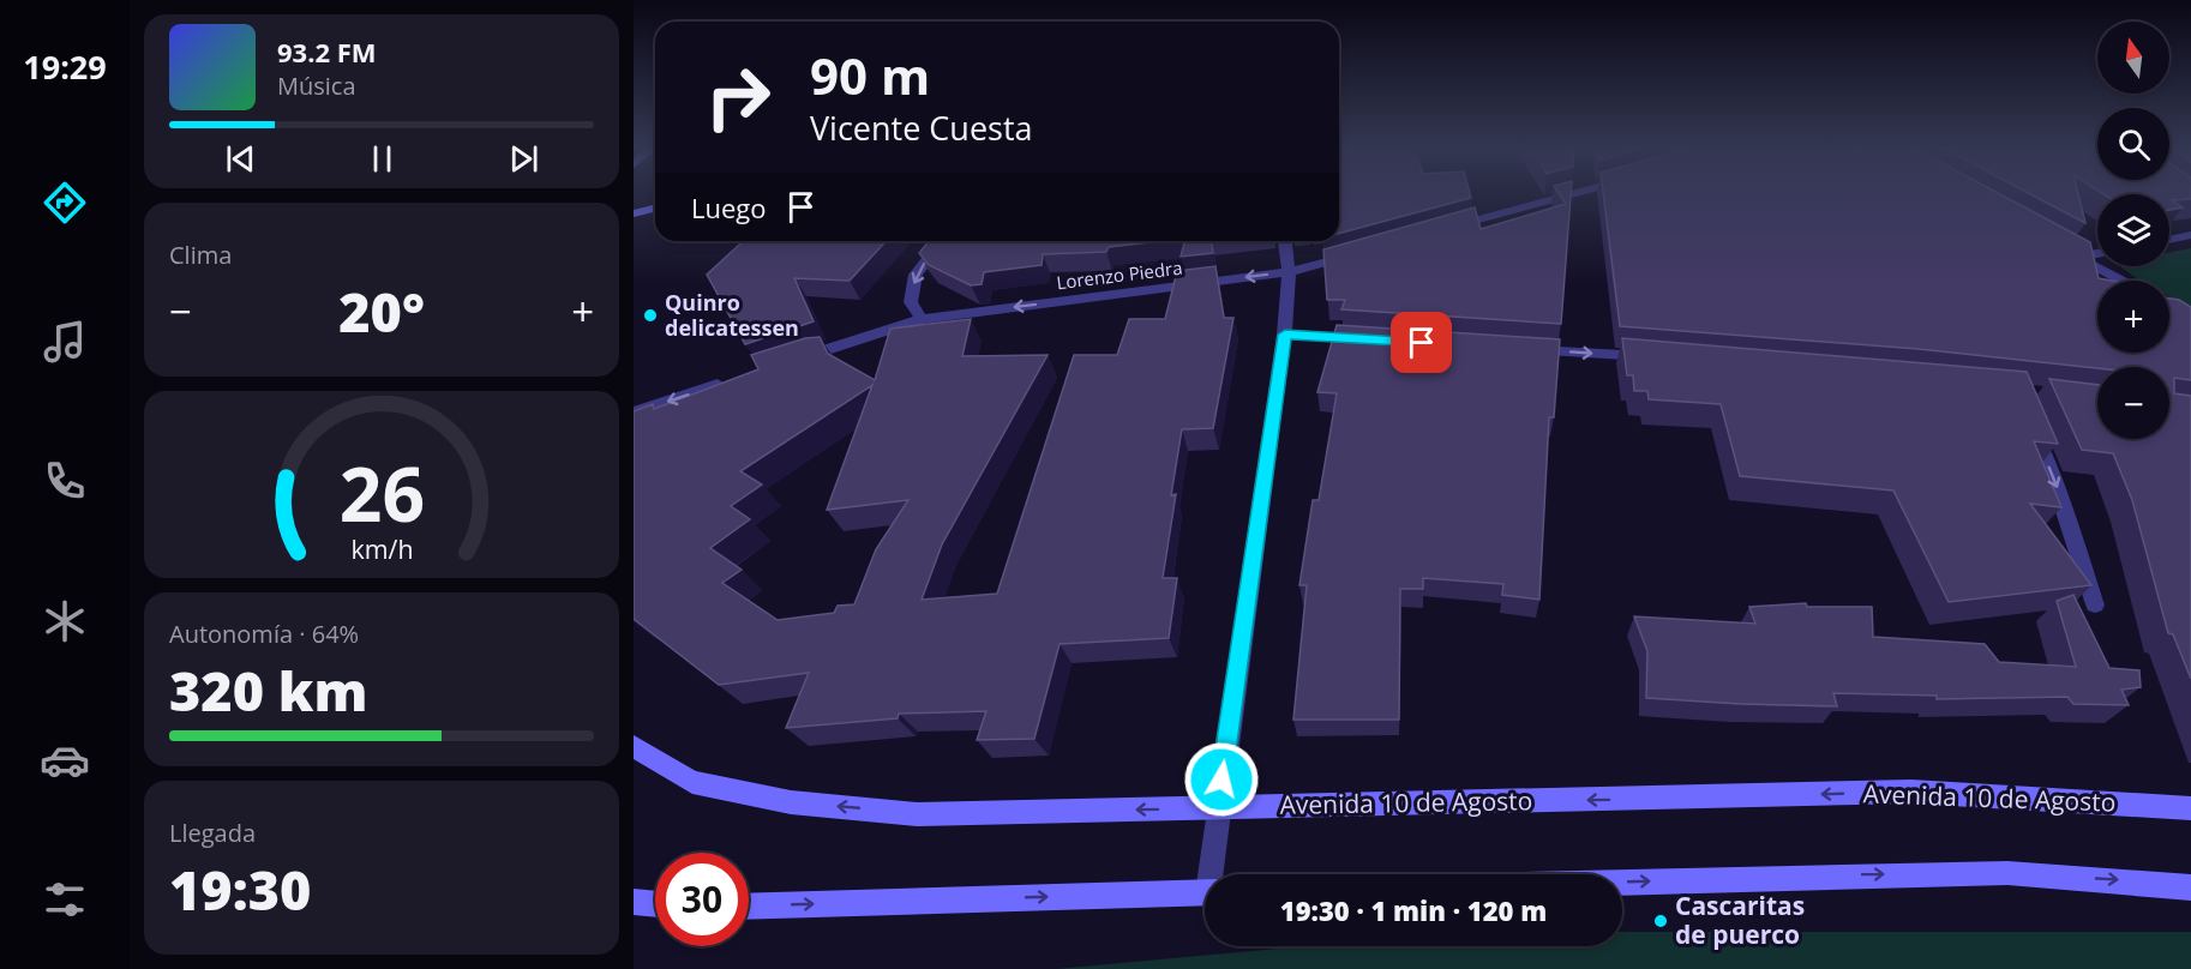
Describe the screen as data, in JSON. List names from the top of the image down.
{
  "streets": {
    "main road": ["Avenida 10 de Agosto"],
    "street": ["Lorenzo Piedra"]
  },
  "one_way": ["Lorenzo Piedra"],
  "places": ["Quinro delicatessen", "Cascaritas de puerco"],
  "north": "top",
  "page": {
    "tabs": "19:29",
    "map_buttons": ["+", "−"],
    "turn": ["90 m", "Vicente Cuesta"],
    "song": ["93.2 FM", "Música"],
    "then": "Luego",
    "tile": [
      "Clima",
      ["Autonomía · 64%", "320 km"],
      ["Llegada", "19:30"]
    ],
    "heat": ["−", "20°", "+"],
    "limit": "30",
    "trip": "19:30 · 1 min · 120 m",
    "gauge": ["26", "km/h"]
  }
}
